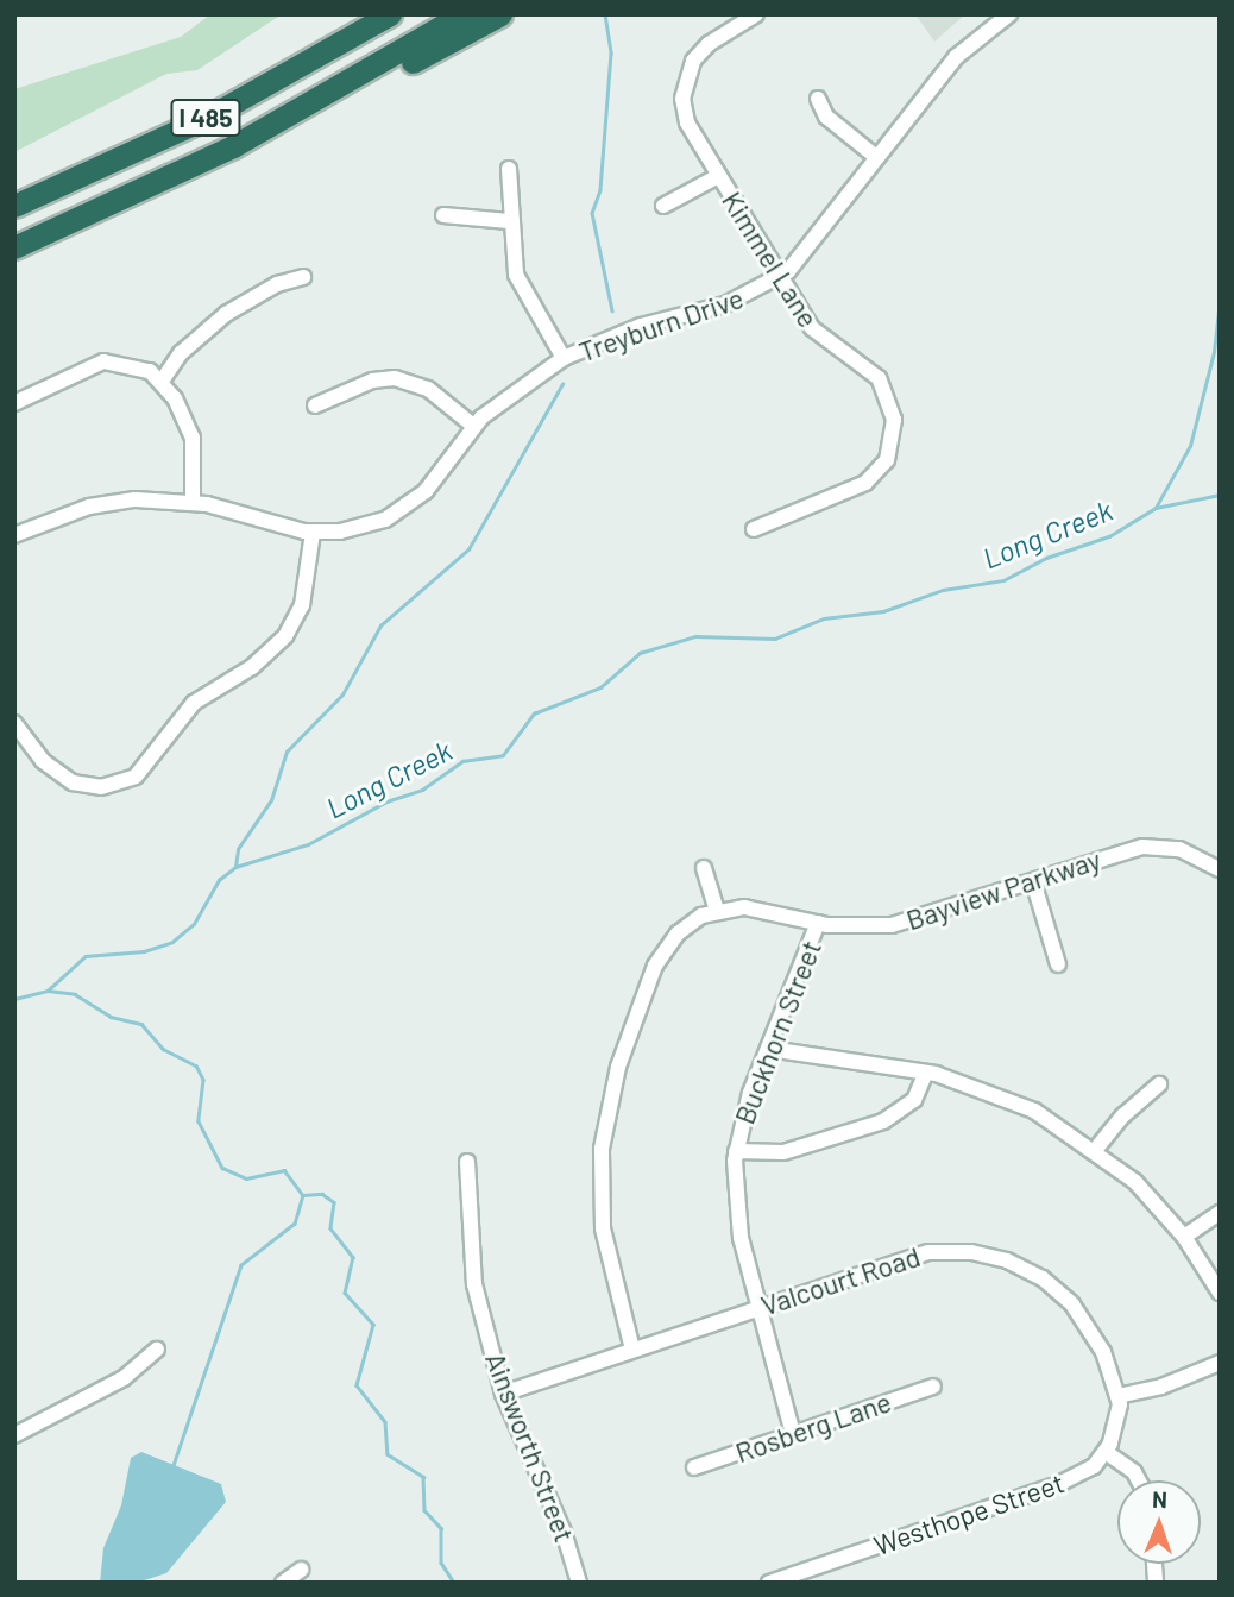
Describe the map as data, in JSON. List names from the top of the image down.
{
  "streets": {
    "highway": ["I 485"],
    "street": [
      "Kimmel Lane",
      "Treyburn Drive",
      "Bayview Parkway",
      "Buckhorn Street",
      "Valcourt Road",
      "Rosberg Lane",
      "Ainsworth Street",
      "Westhope Street"
    ]
  },
  "crossings": [
    ["Kimmel Lane", "Treyburn Drive"],
    ["Bayview Parkway", "Buckhorn Street"],
    ["Bayview Parkway", "Valcourt Road"],
    ["Buckhorn Street", "Valcourt Road"],
    ["Buckhorn Street", "Rosberg Lane"],
    ["Valcourt Road", "Ainsworth Street"]
  ],
  "water": ["Long Creek"],
  "north": "top"
}
